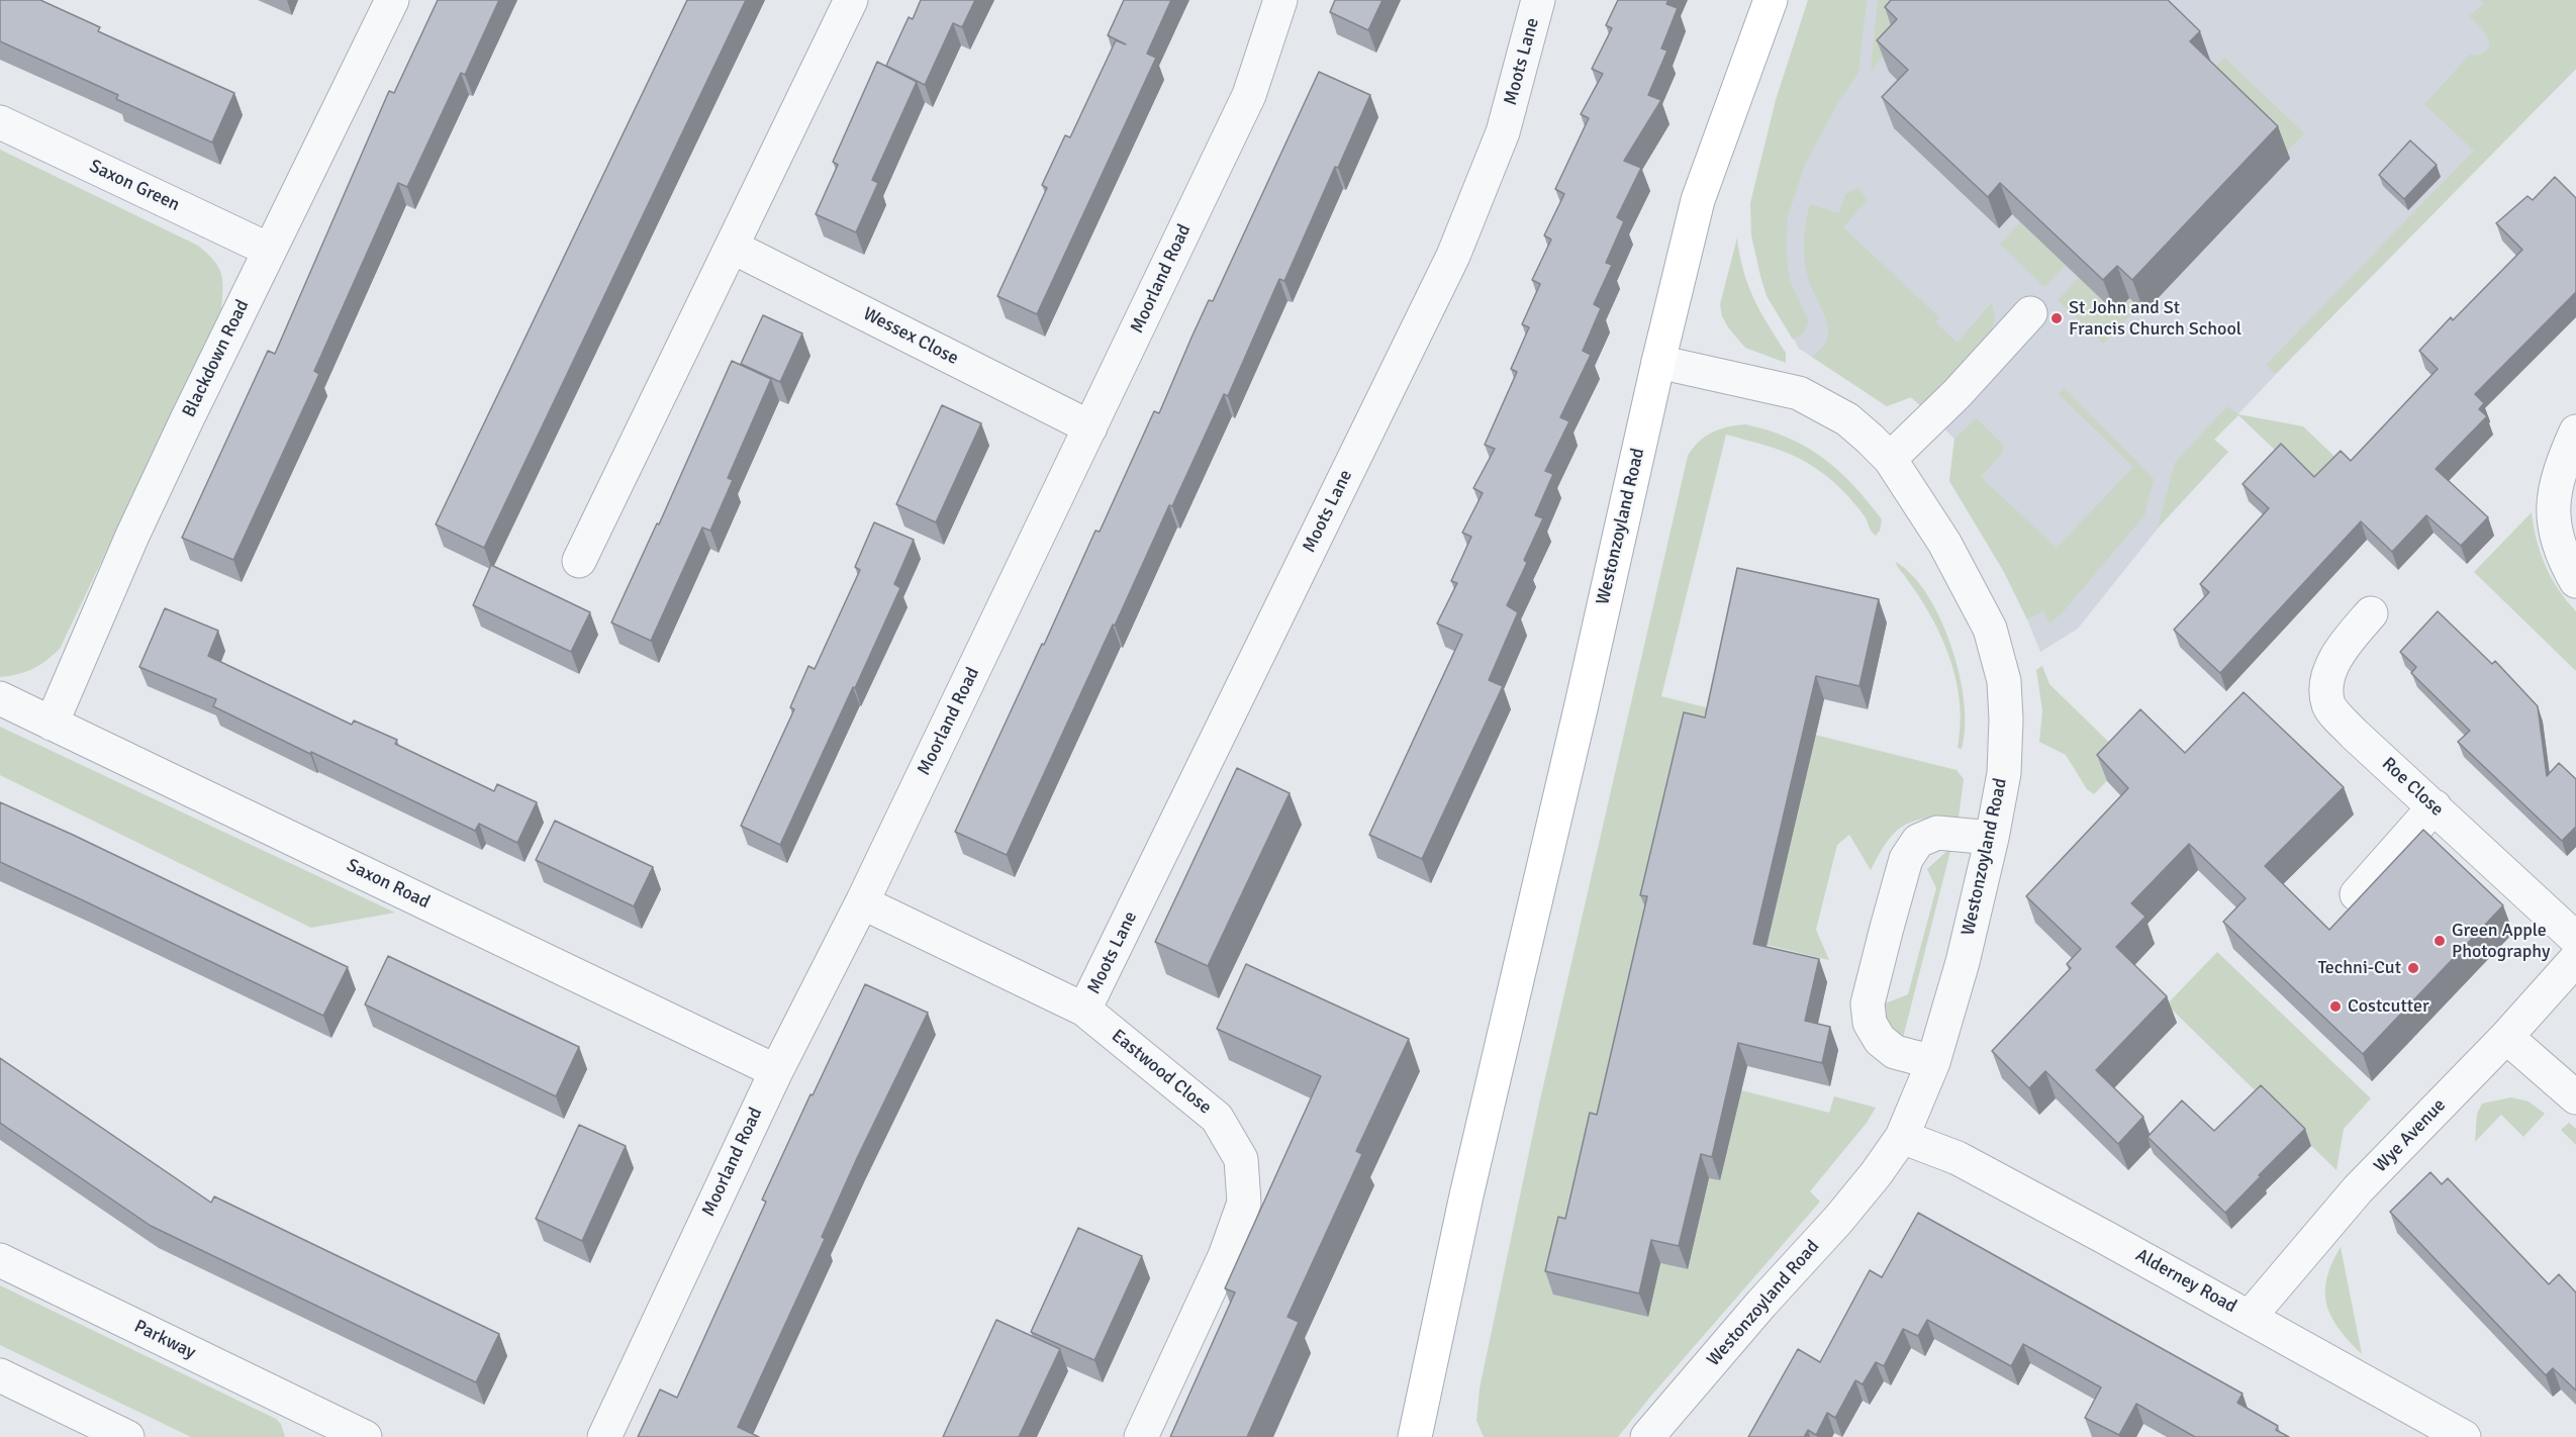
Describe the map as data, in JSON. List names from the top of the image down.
{
  "streets": {
    "main road": ["Westonzoyland Road"],
    "street": [
      "Moots Lane",
      "Saxon Green",
      "Moorland Road",
      "Wessex Close",
      "Blackdown Road",
      "Roe Close",
      "Saxon Road",
      "Eastwood Close",
      "Wye Avenue",
      "Alderney Road",
      "Parkway"
    ]
  },
  "crossings": [
    ["Moots Lane", "Eastwood Close"],
    ["Saxon Green", "Blackdown Road"],
    ["Moorland Road", "Wessex Close"],
    ["Moorland Road", "Saxon Road"],
    ["Moorland Road", "Eastwood Close"],
    ["Blackdown Road", "Saxon Road"],
    ["Westonzoyland Road", "Alderney Road"],
    ["Wye Avenue", "Alderney Road"]
  ],
  "places": [
    "St John and St Francis Church School",
    "Green Apple Photography",
    "Techni-Cut",
    "Costcutter"
  ]
}
